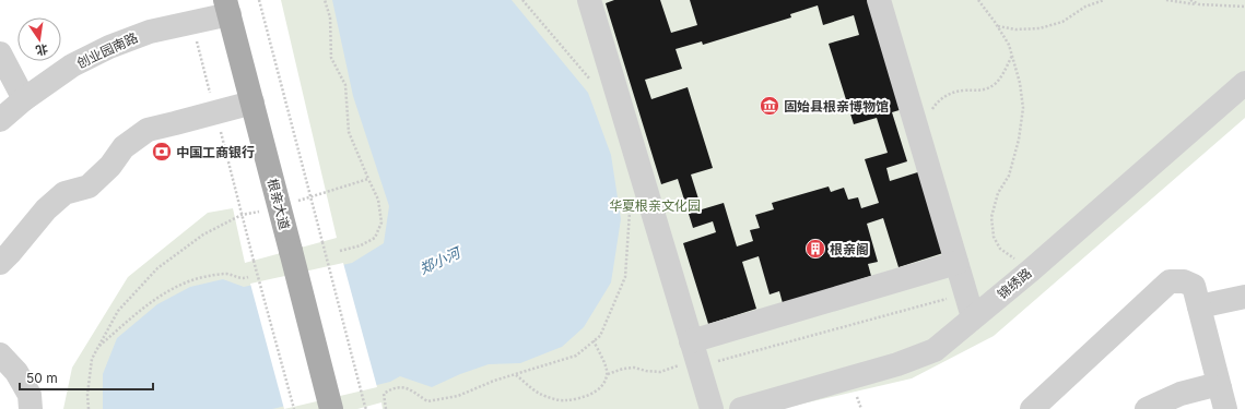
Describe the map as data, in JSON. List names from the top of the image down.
{
  "streets": {
    "main road": ["根亲大道"],
    "street": ["创业园南路", "锦绣路"]
  },
  "crossings": [
    ["创业园南路", "根亲大道"]
  ],
  "water": ["郑小河"],
  "parks": ["华夏根亲文化园"],
  "places": {
    "museum": ["固始县根亲博物馆"],
    "bank": ["中国工商银行"],
    "building": ["根亲阁"]
  },
  "scale_bar": "50 m",
  "north": "bottom"
}
